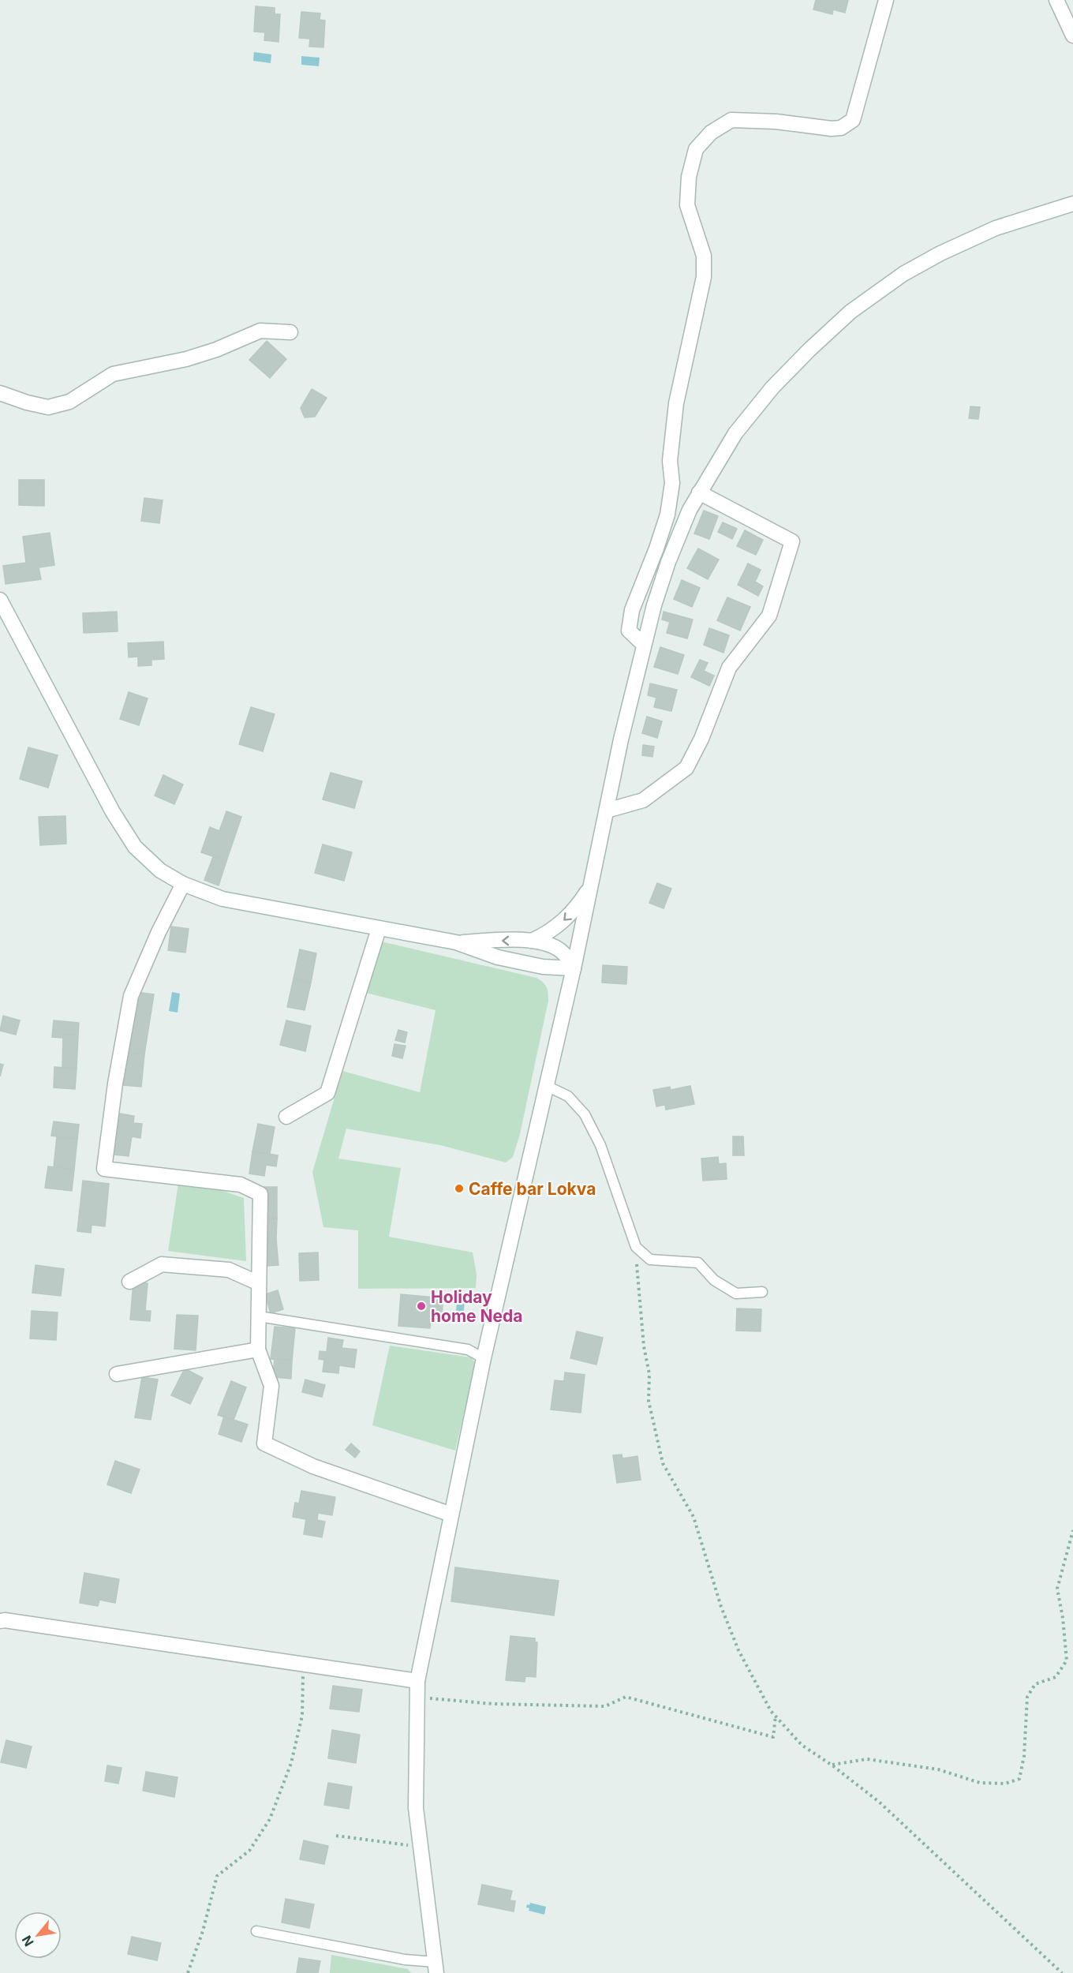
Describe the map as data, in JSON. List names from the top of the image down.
{
  "places": ["Caffe bar Lokva", "Holiday home Neda"],
  "north": "bottom left"
}
